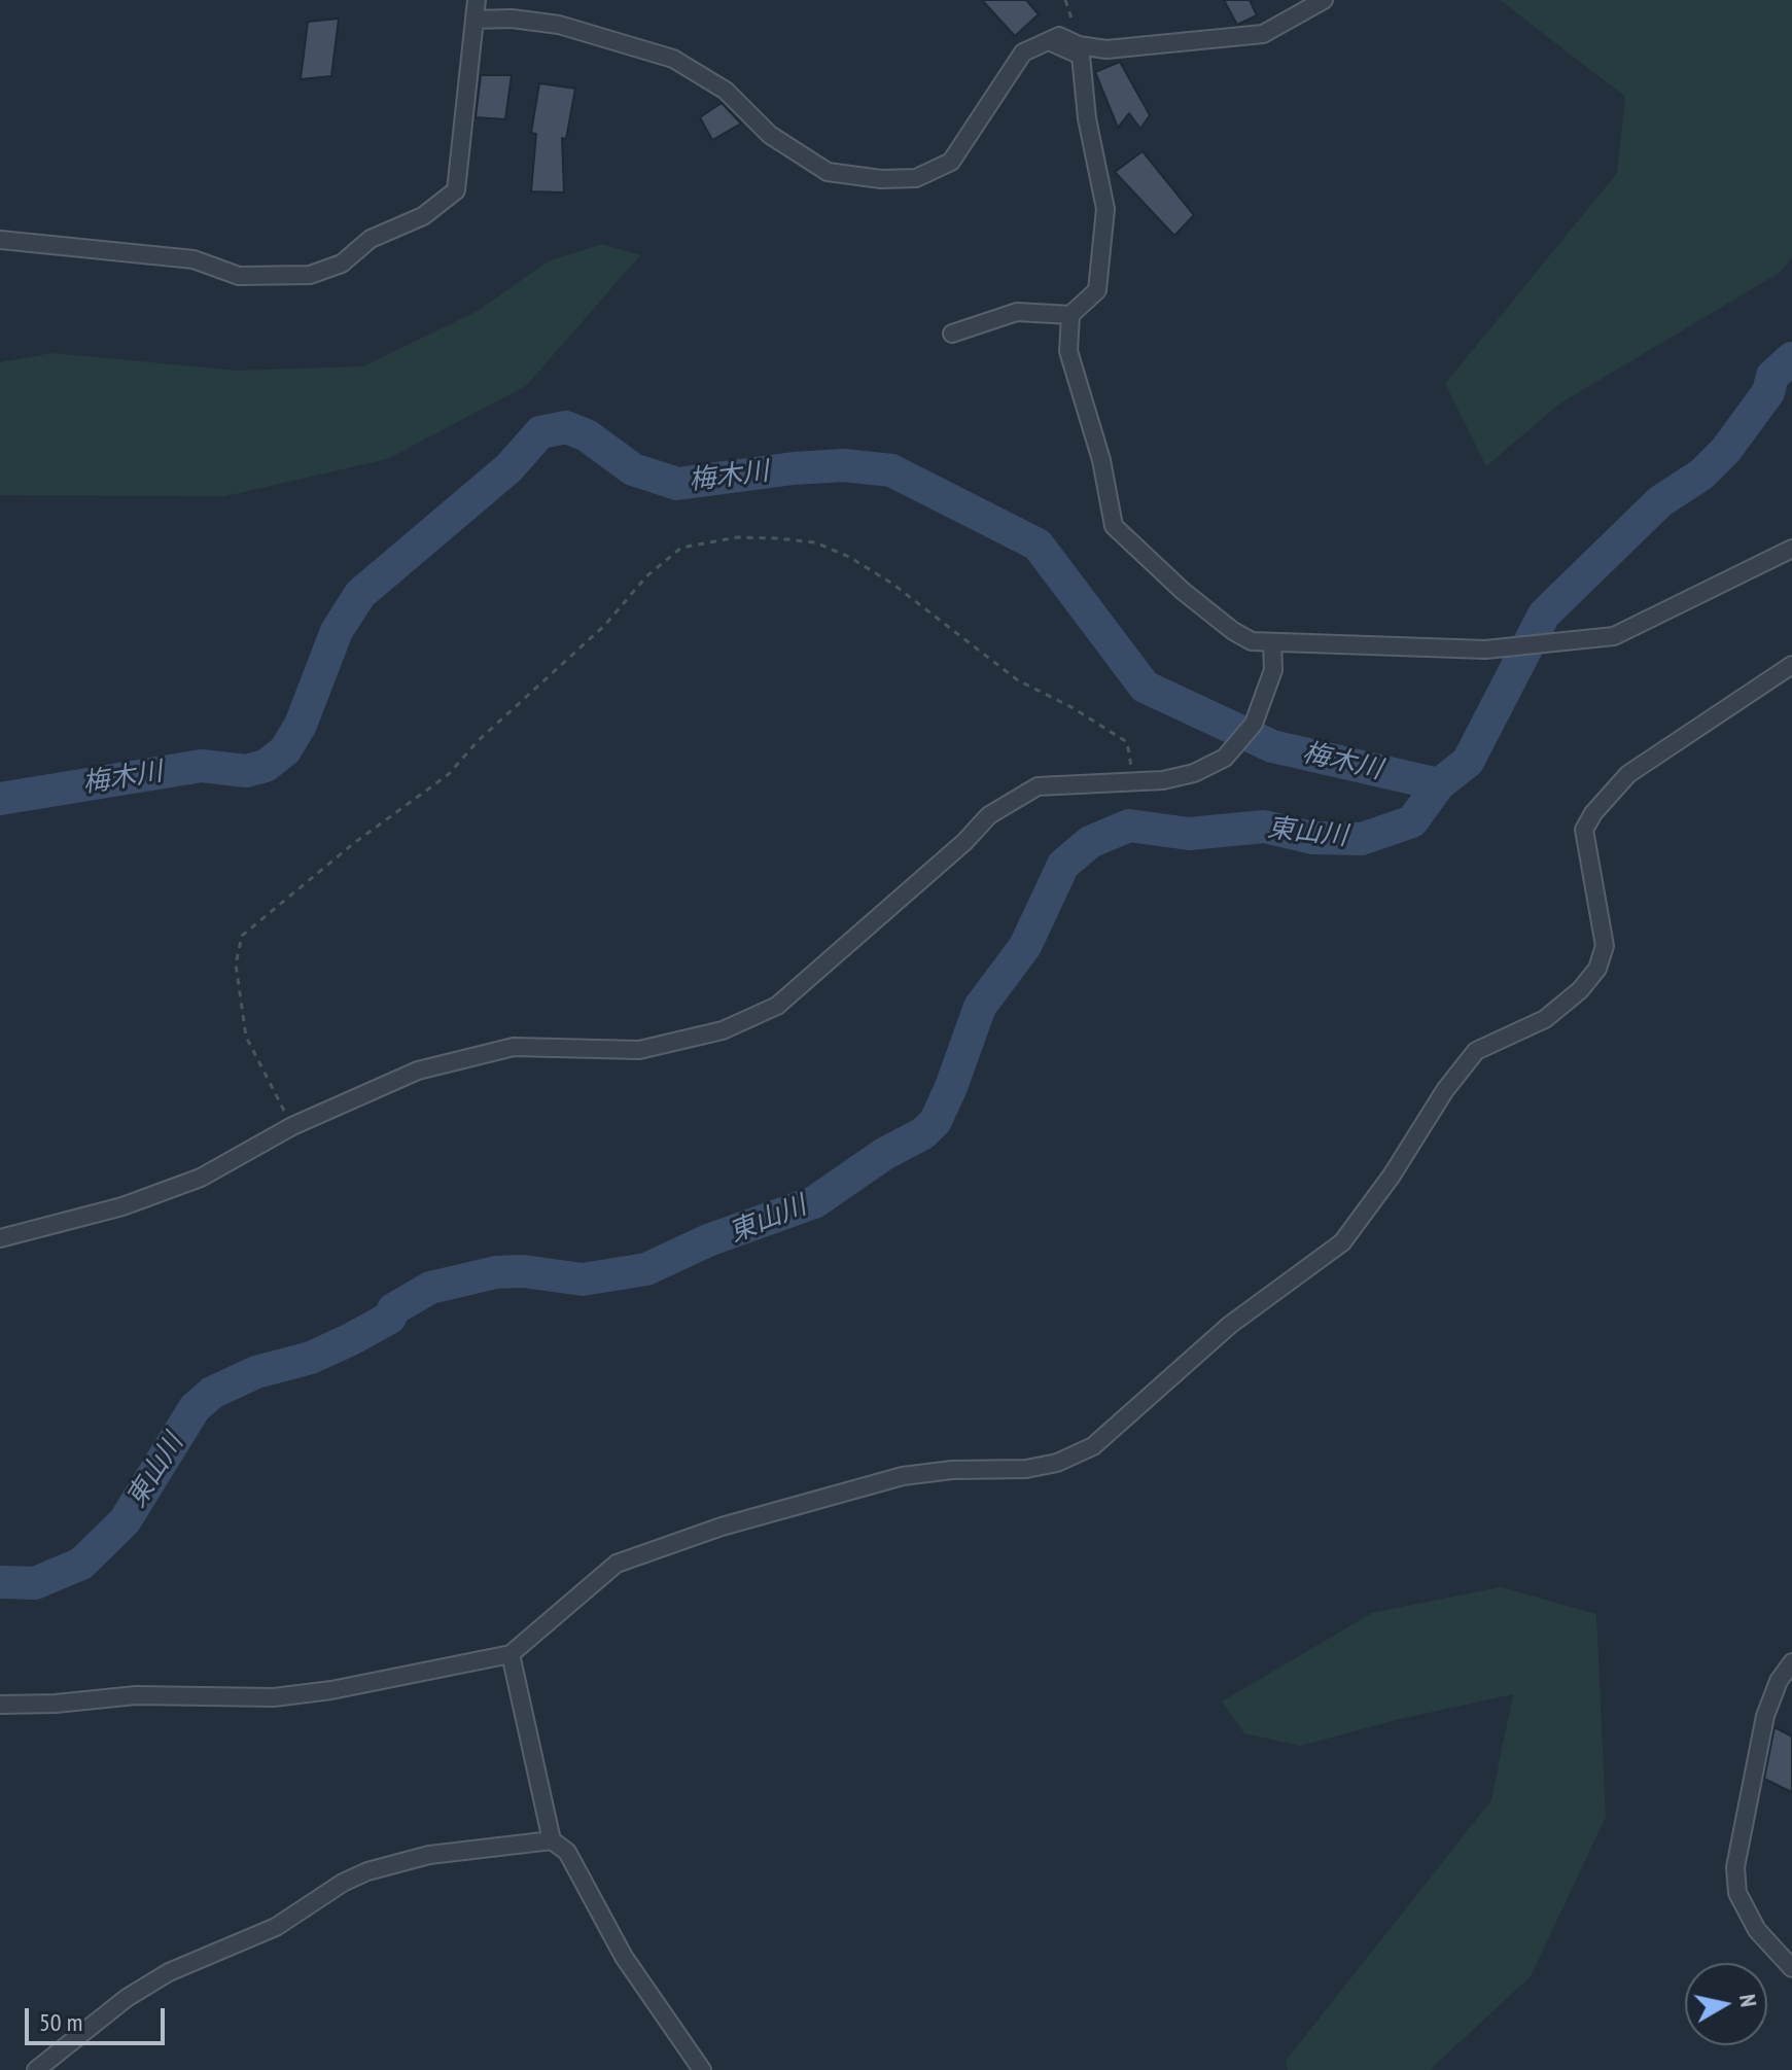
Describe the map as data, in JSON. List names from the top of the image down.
{
  "water": ["梅木川", "東山川"],
  "scale_bar": "50 m",
  "north": "right"
}
